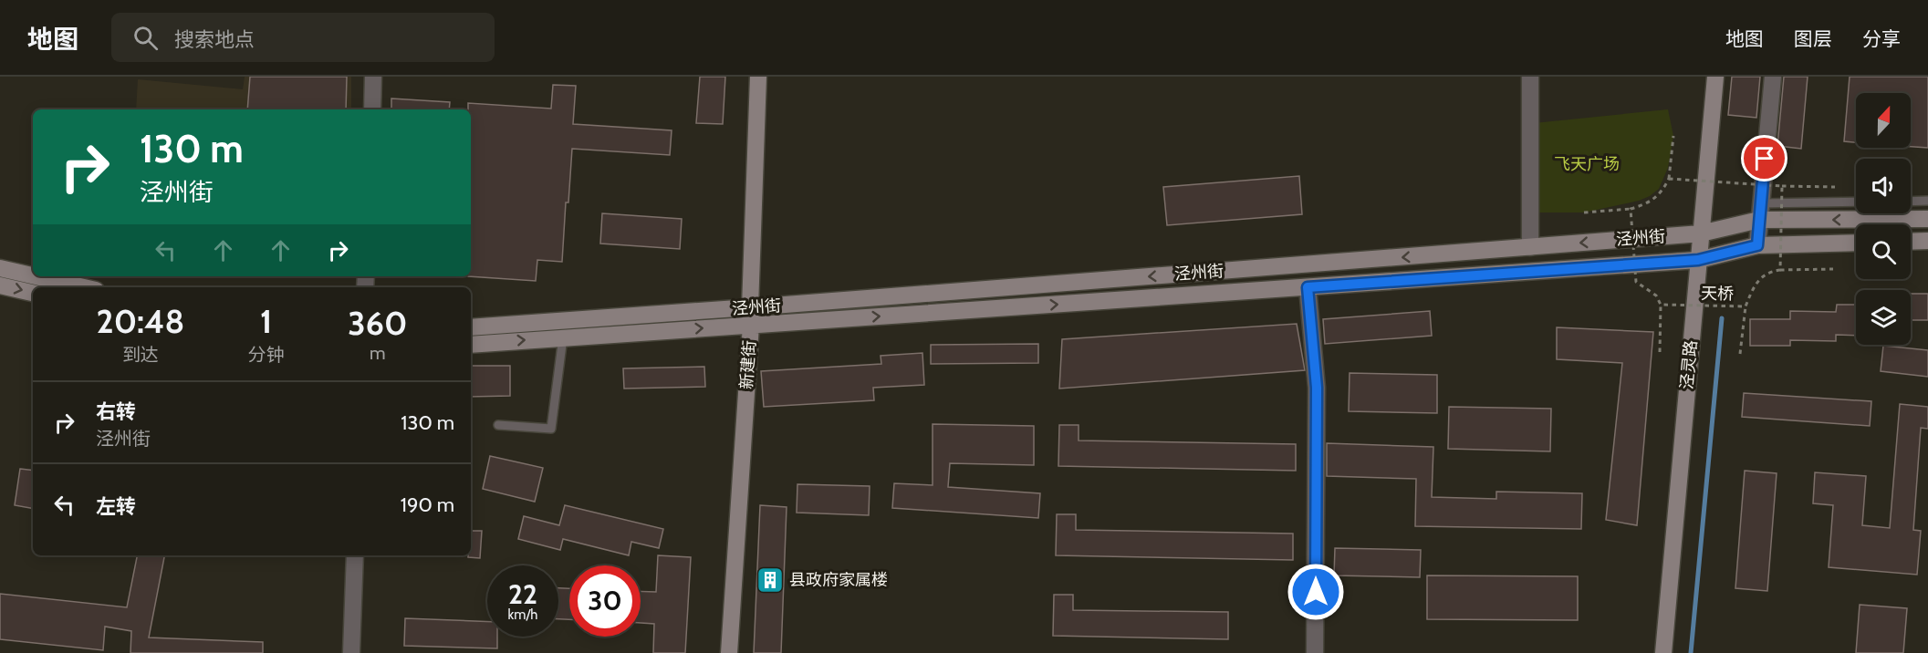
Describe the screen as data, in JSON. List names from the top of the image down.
{
  "streets": {
    "main road": ["泾州街", "新建街", "泾灵路"],
    "path": ["天桥"]
  },
  "crossings": [
    ["泾州街", "新建街"],
    ["泾州街", "泾灵路"]
  ],
  "parks": ["飞天广场"],
  "places": {
    "building": ["县政府家属楼"]
  },
  "north": "top",
  "page": {
    "header": "地图",
    "search": "搜索地点",
    "nav": ["地图", "图层", "分享"],
    "turn": ["130 m", "泾州街"],
    "eta": [
      "20:48",
      "到达",
      "1",
      "分钟",
      "360",
      "m"
    ],
    "list": [
      {
        "name": "右转",
        "note": "泾州街",
        "value": "130 m"
      },
      {
        "name": "左转",
        "value": "190 m"
      }
    ],
    "speed": "22 km/h",
    "limit": "30"
  }
}
